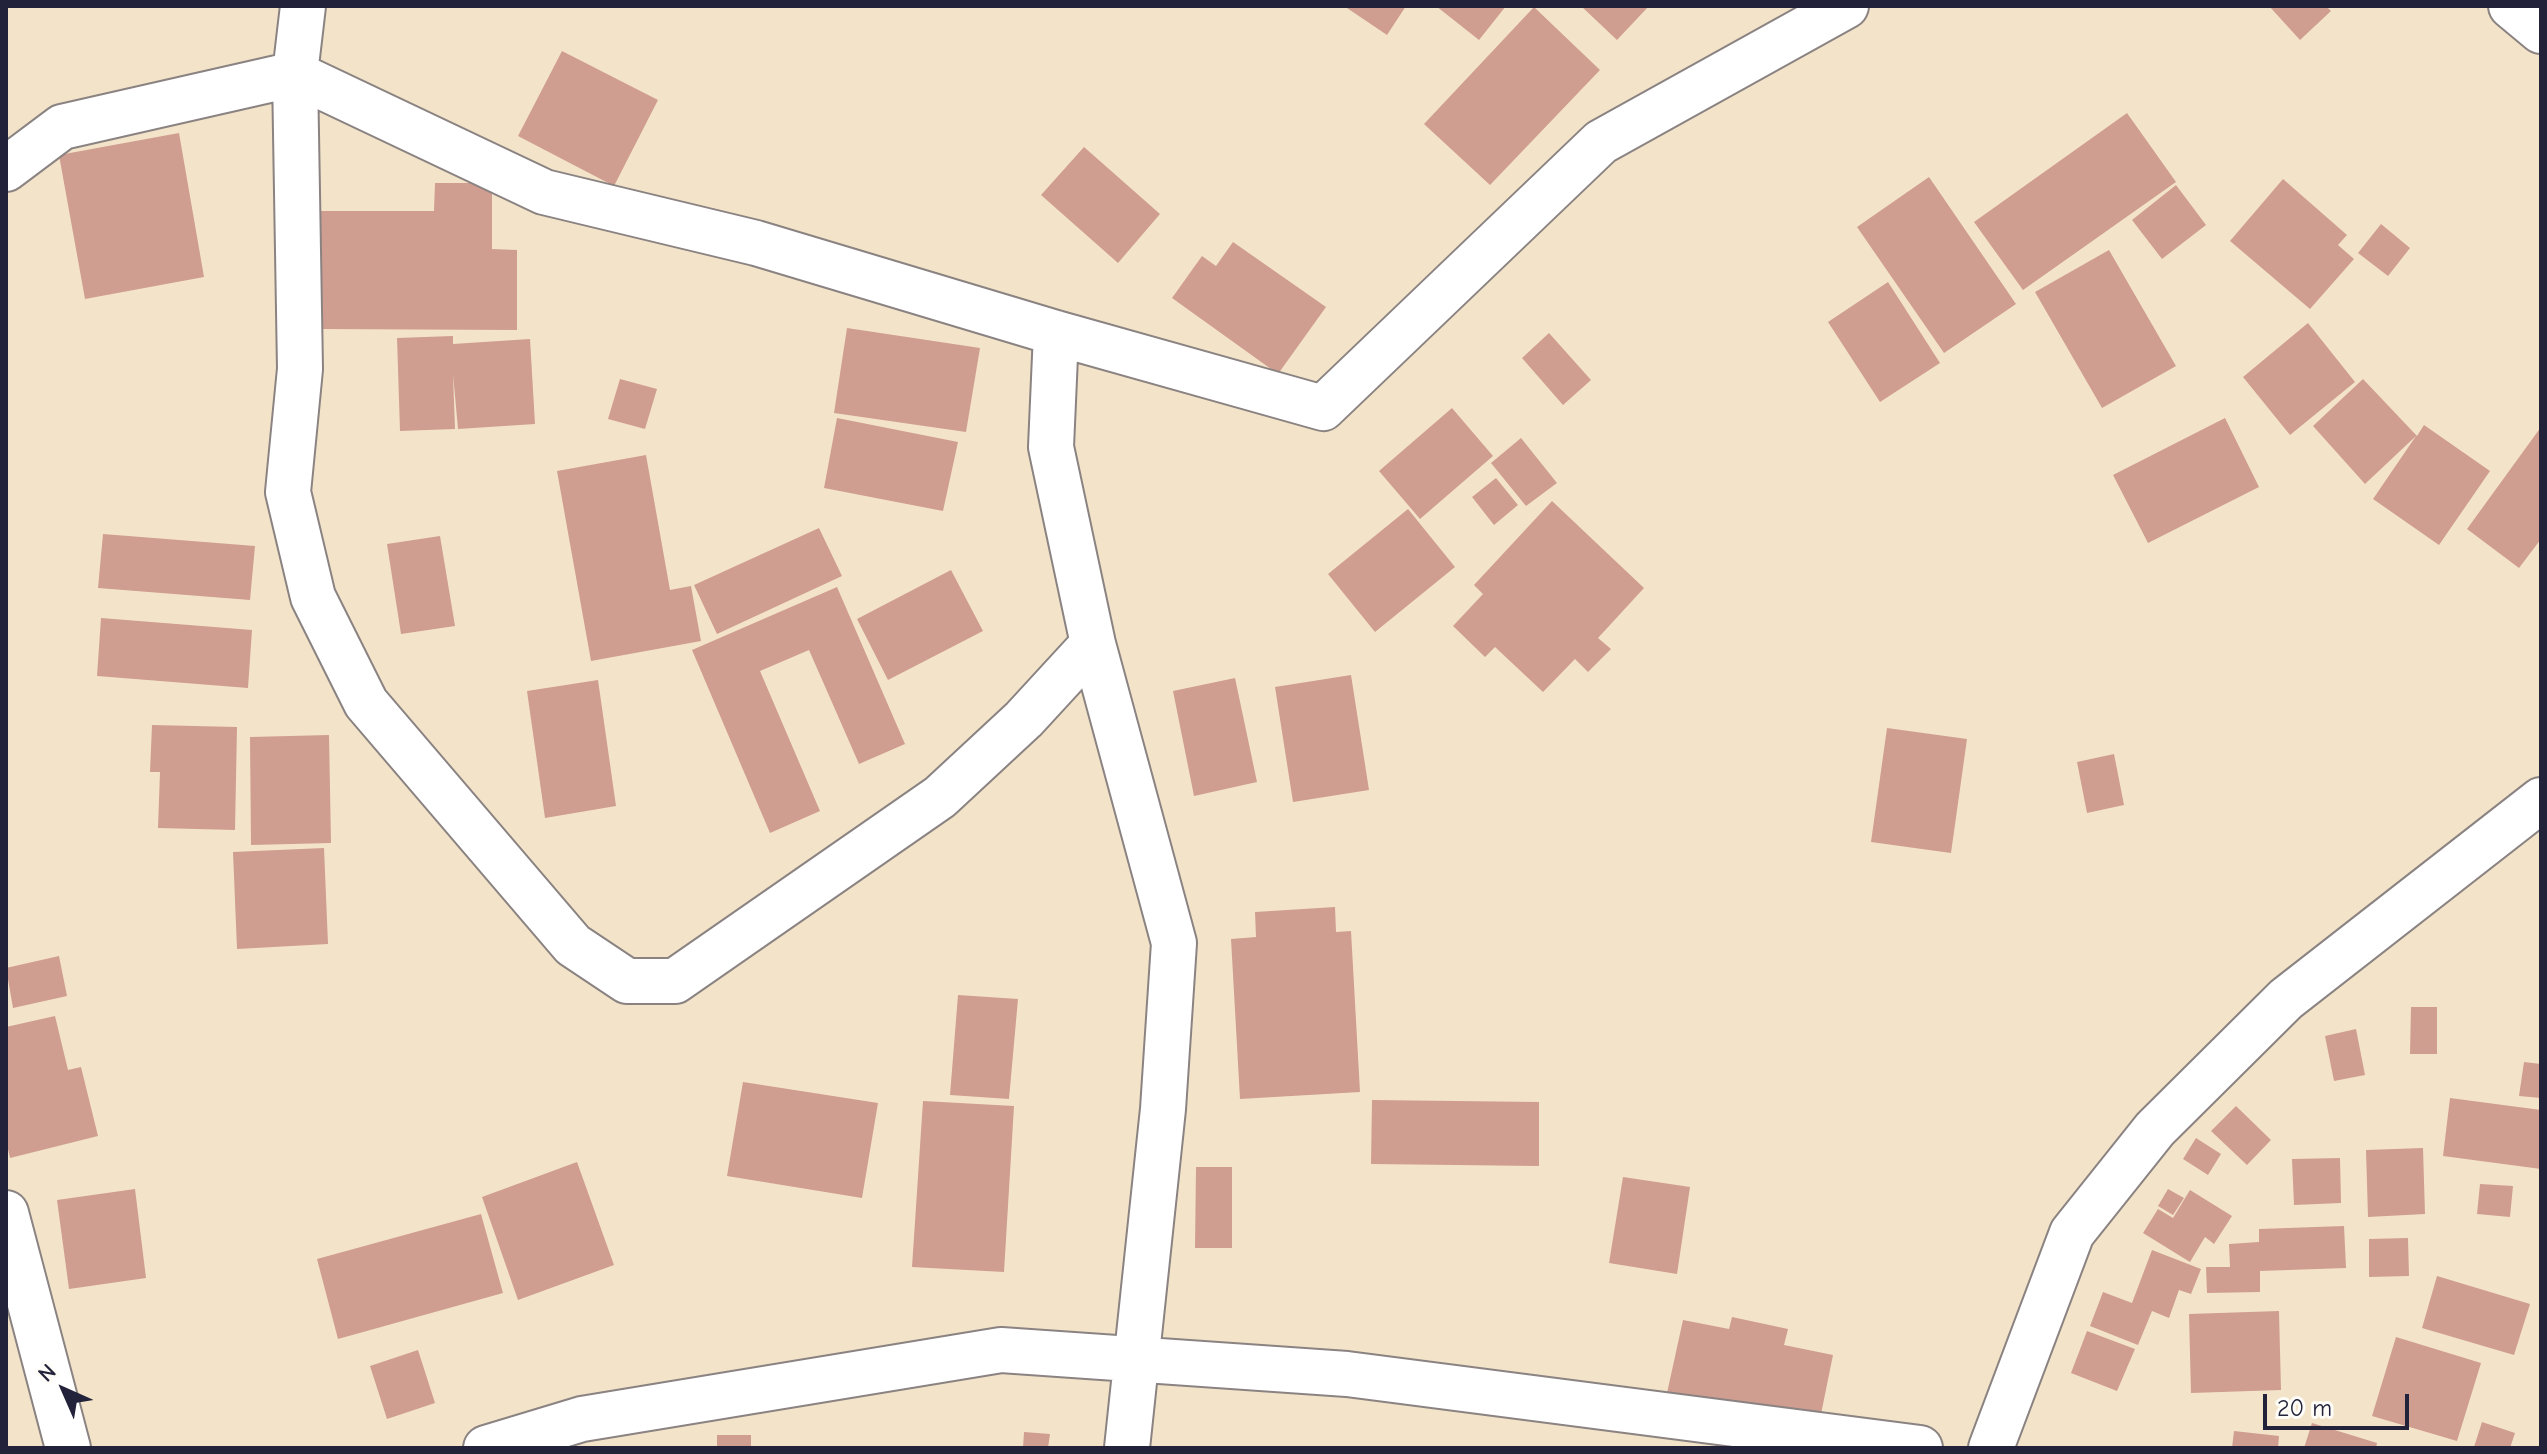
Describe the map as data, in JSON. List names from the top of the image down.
{
  "scale_bar": "20 m",
  "north": "top left"
}
